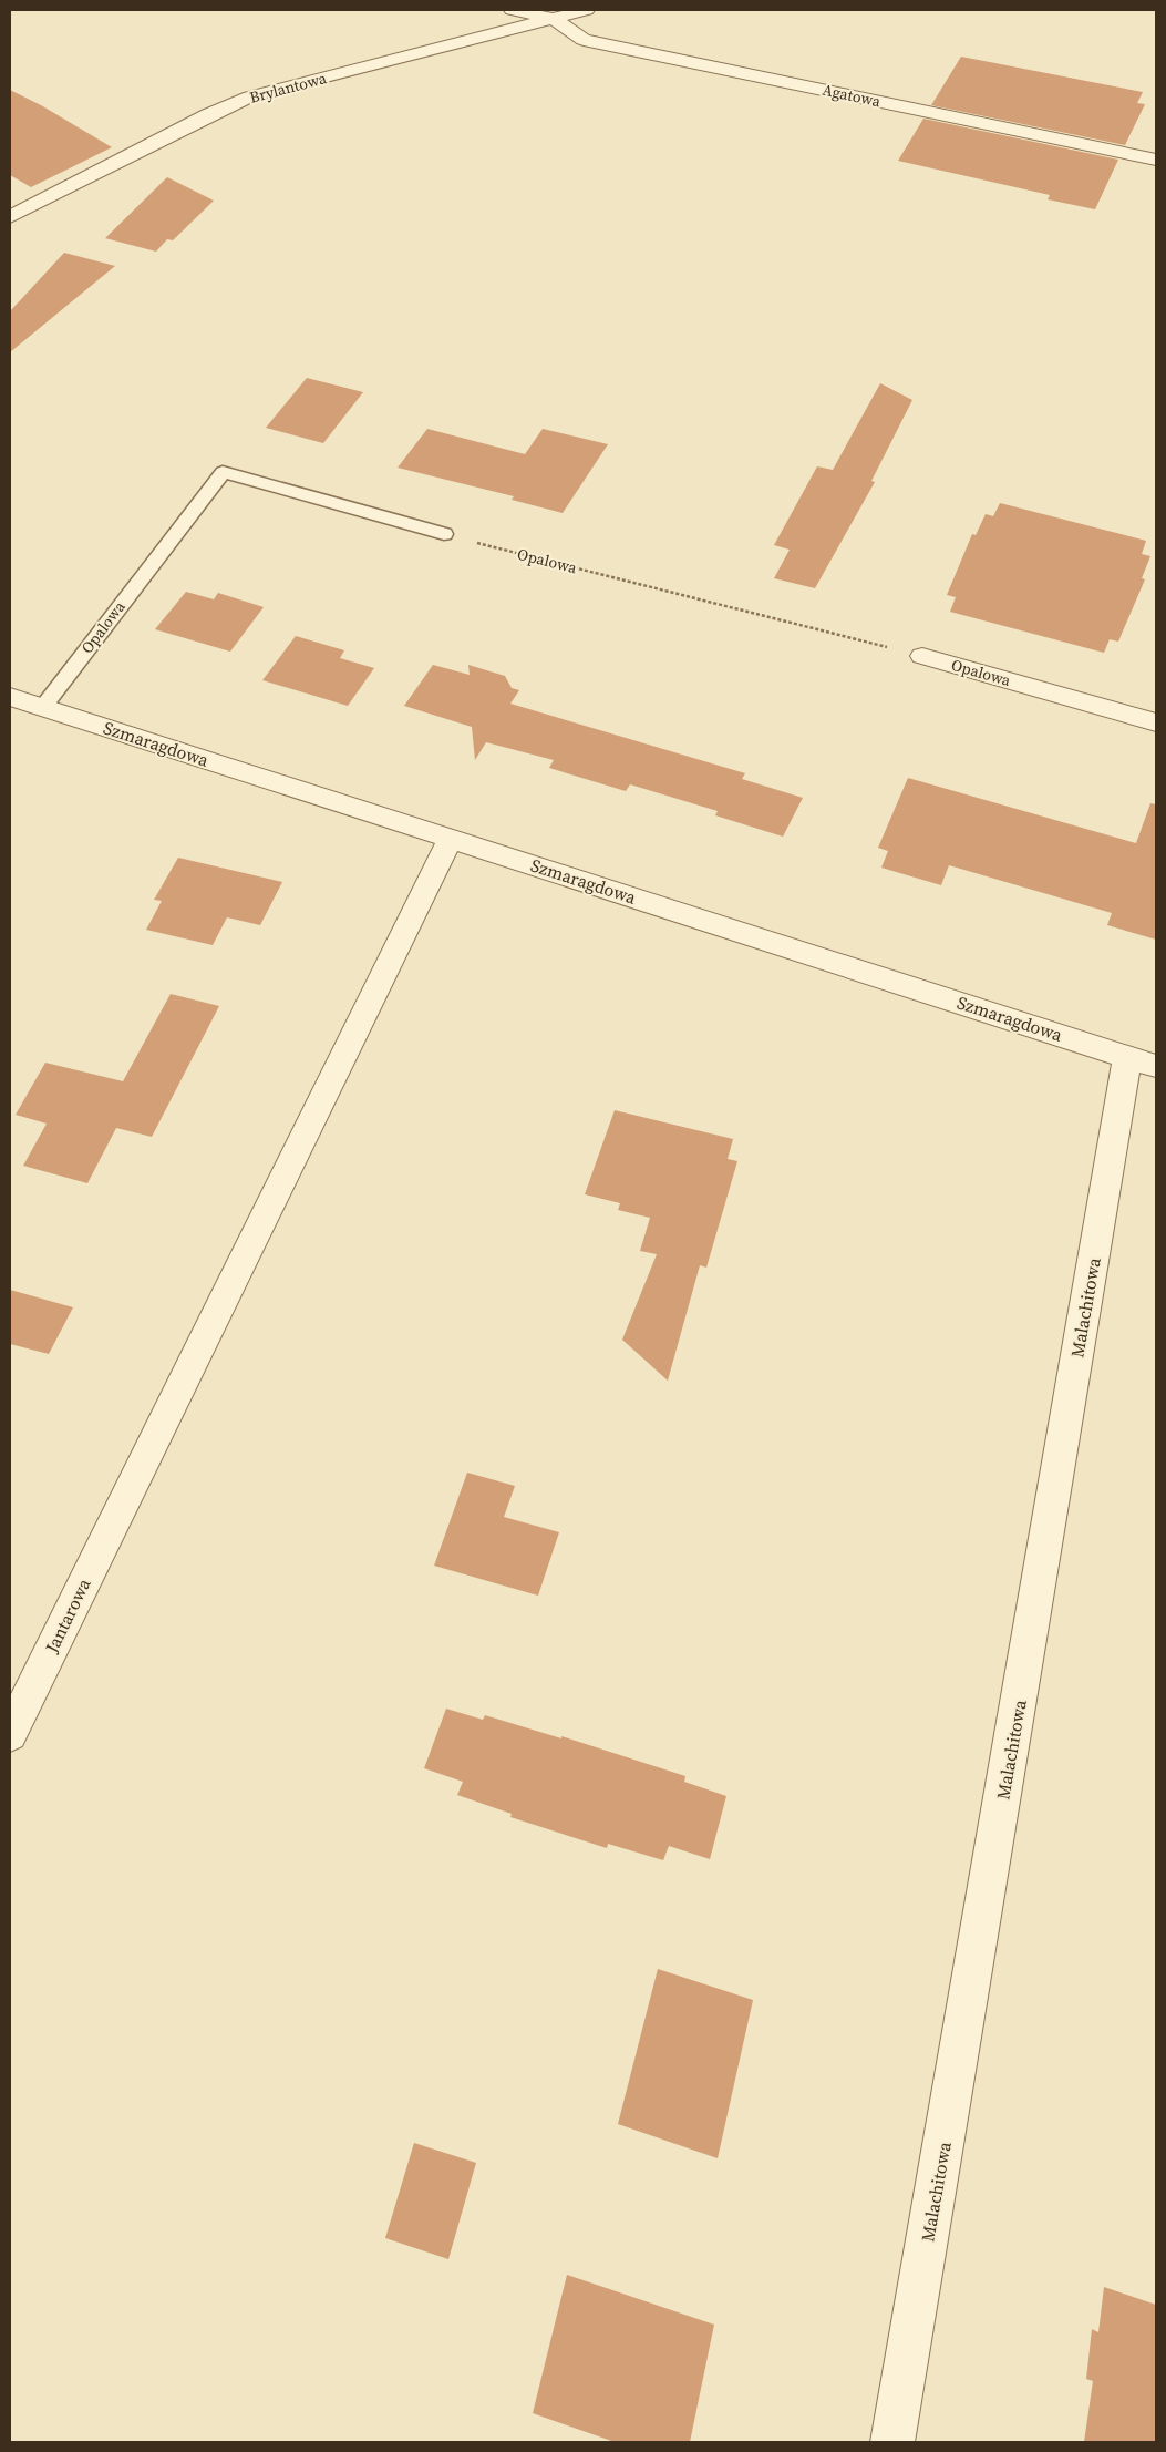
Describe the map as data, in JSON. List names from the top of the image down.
{
  "streets": {
    "street": [
      "Brylantowa",
      "Agatowa",
      "Opalowa",
      "Szmaragdowa",
      "Malachitowa",
      "Jantarowa"
    ]
  },
  "crossings": [
    ["Brylantowa", "Agatowa"],
    ["Opalowa", "Szmaragdowa"],
    ["Szmaragdowa", "Malachitowa"],
    ["Szmaragdowa", "Jantarowa"]
  ]
}
